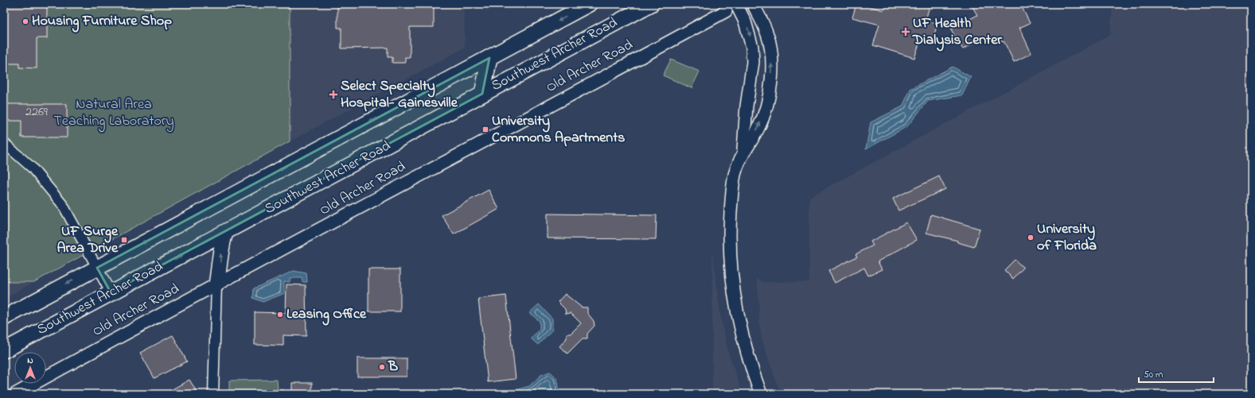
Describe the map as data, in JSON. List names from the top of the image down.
{
  "streets": {
    "main road": ["Southwest Archer Road"],
    "street": ["Old Archer Road"]
  },
  "parks": ["Natural Area Teaching Laboratory"],
  "places": {
    "other": [
      "Housing Furniture Shop",
      "University of Florida",
      "Leasing Office",
      "B"
    ],
    "health": ["UF Health Dialysis Center", "Select Specialty Hospital- Gainesville"],
    "transit": ["University Commons Apartments", "UF Surge Area Drive"]
  },
  "house_numbers": ["2269"],
  "scale_bar": "50 m",
  "north": "top"
}
